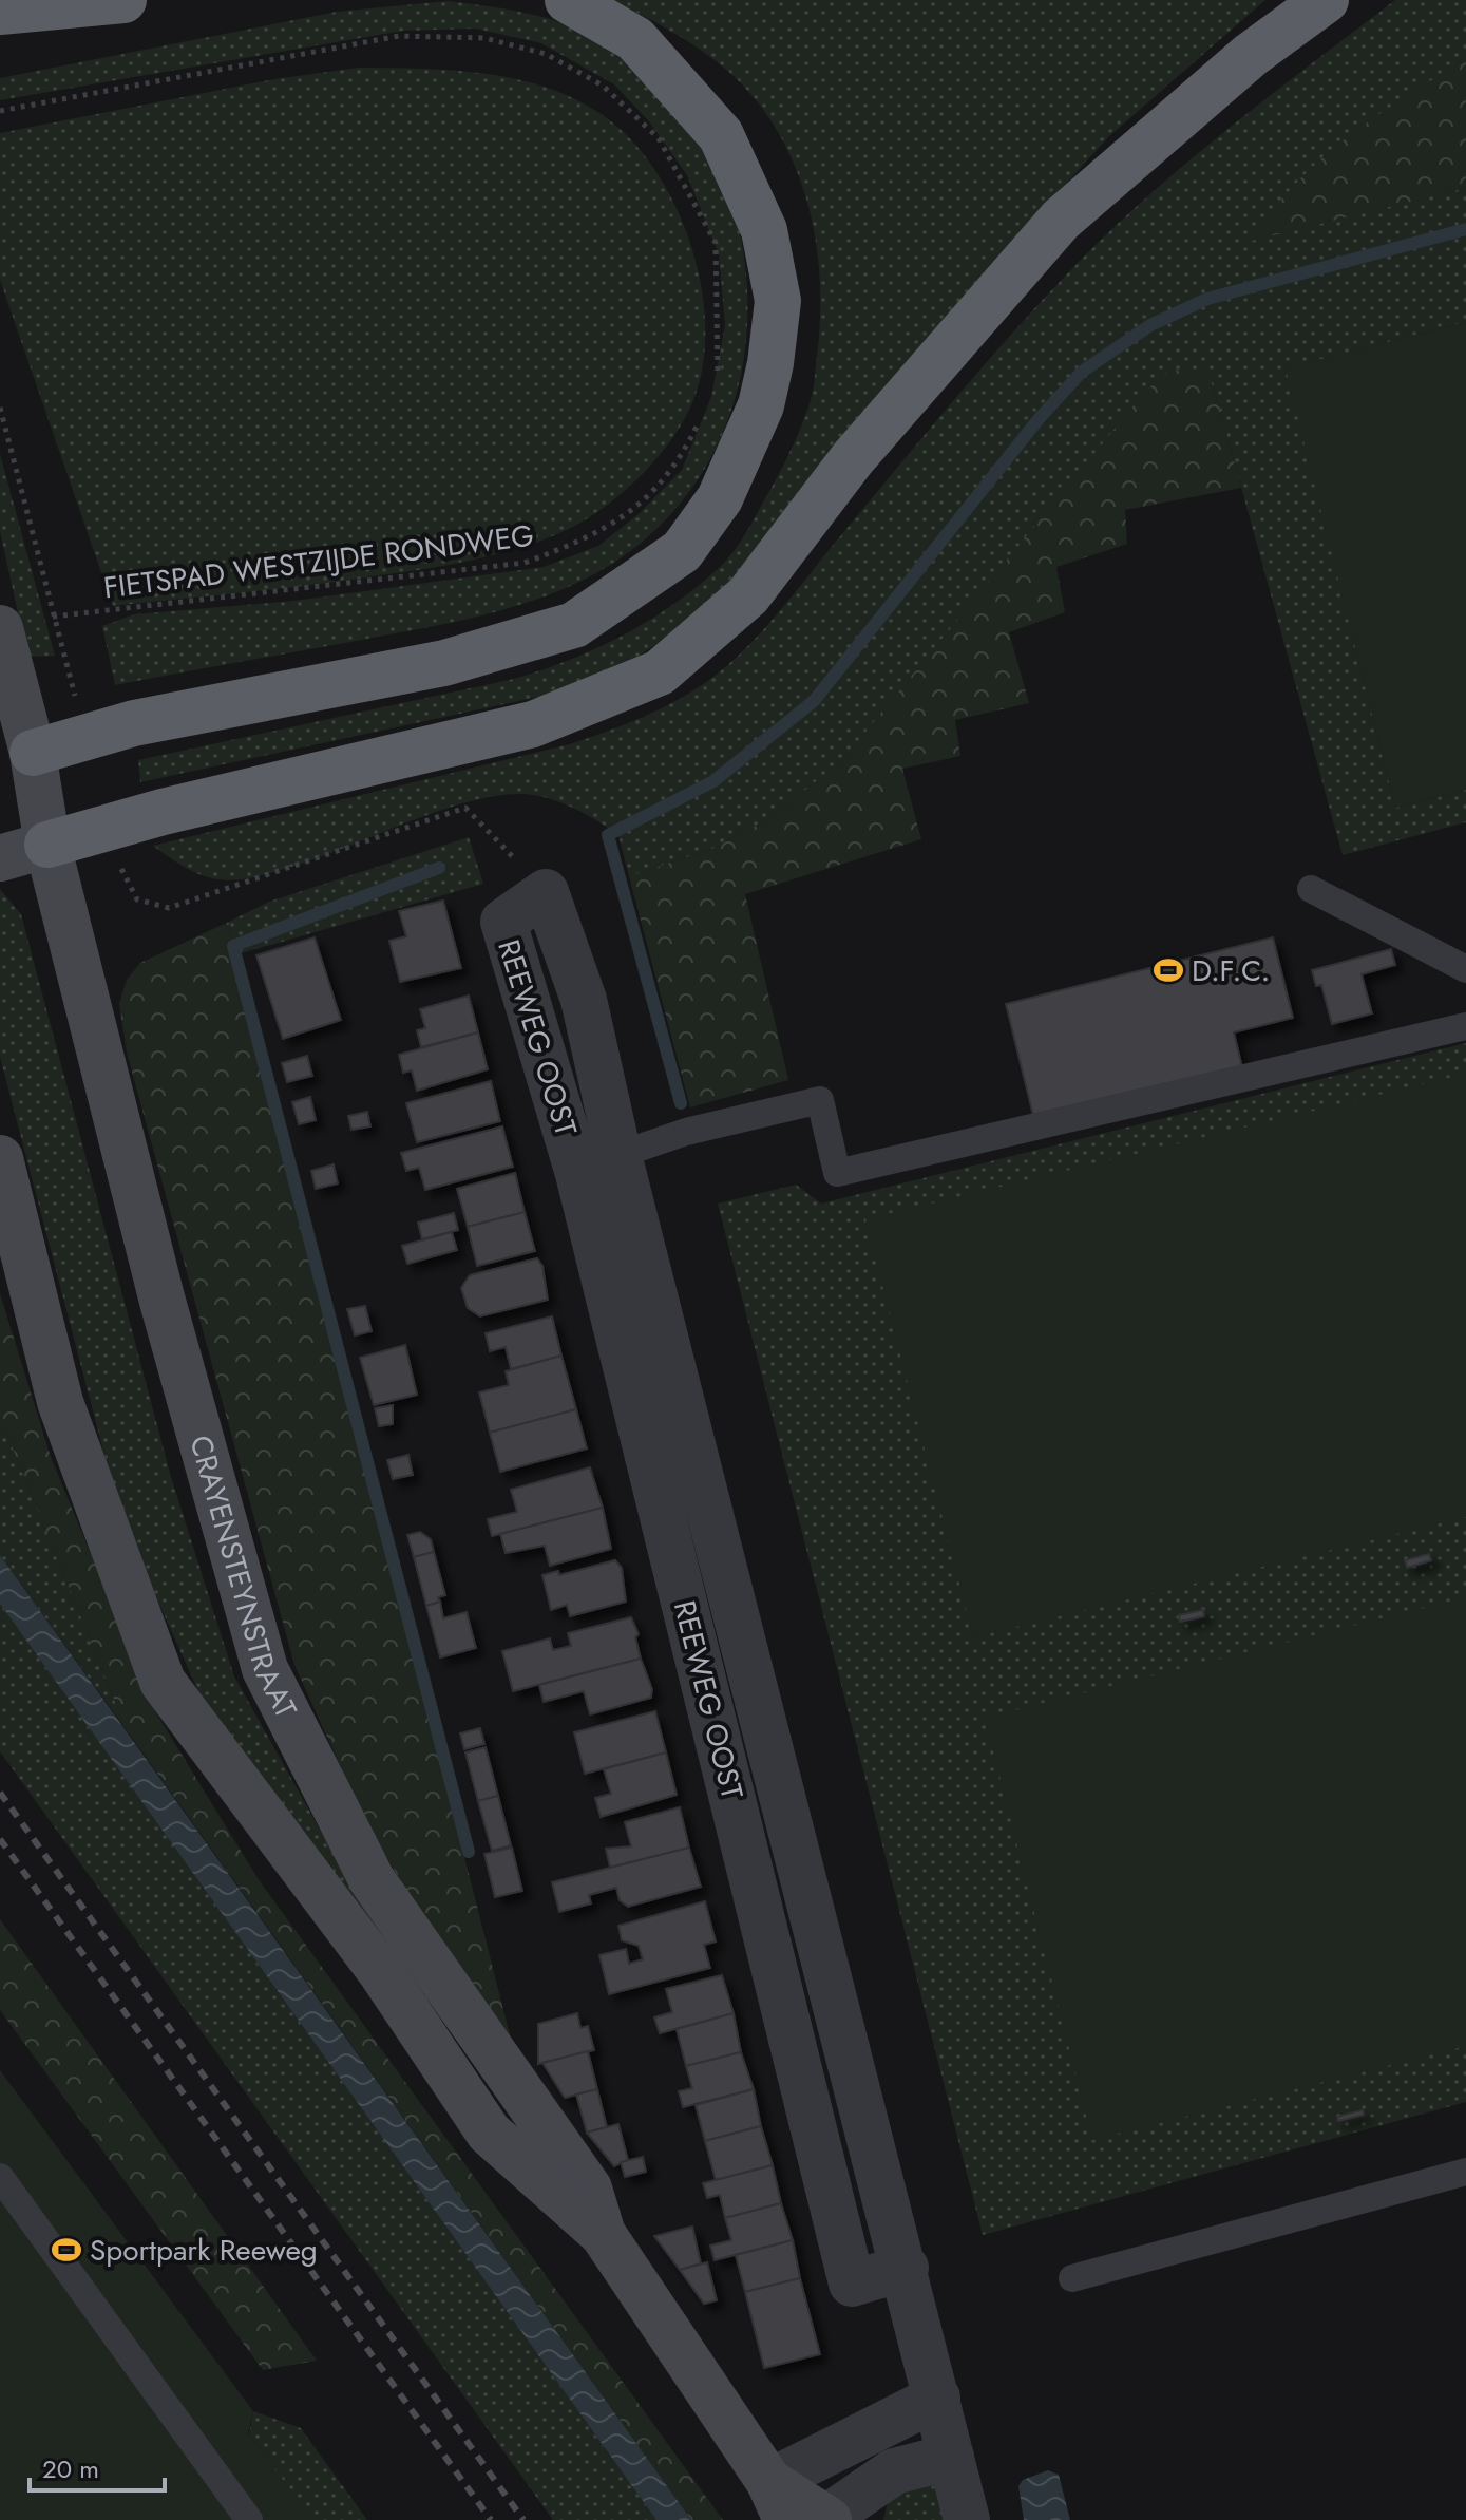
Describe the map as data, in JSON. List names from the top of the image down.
{
  "streets": {
    "main road": ["CRAYENSTEYNSTRAAT"],
    "street": ["REEWEG OOST"],
    "path": ["FIETSPAD WESTZIJDE RONDWEG"]
  },
  "places": {
    "sports": ["D.F.C.", "Sportpark Reeweg"]
  },
  "scale_bar": "20 m"
}
